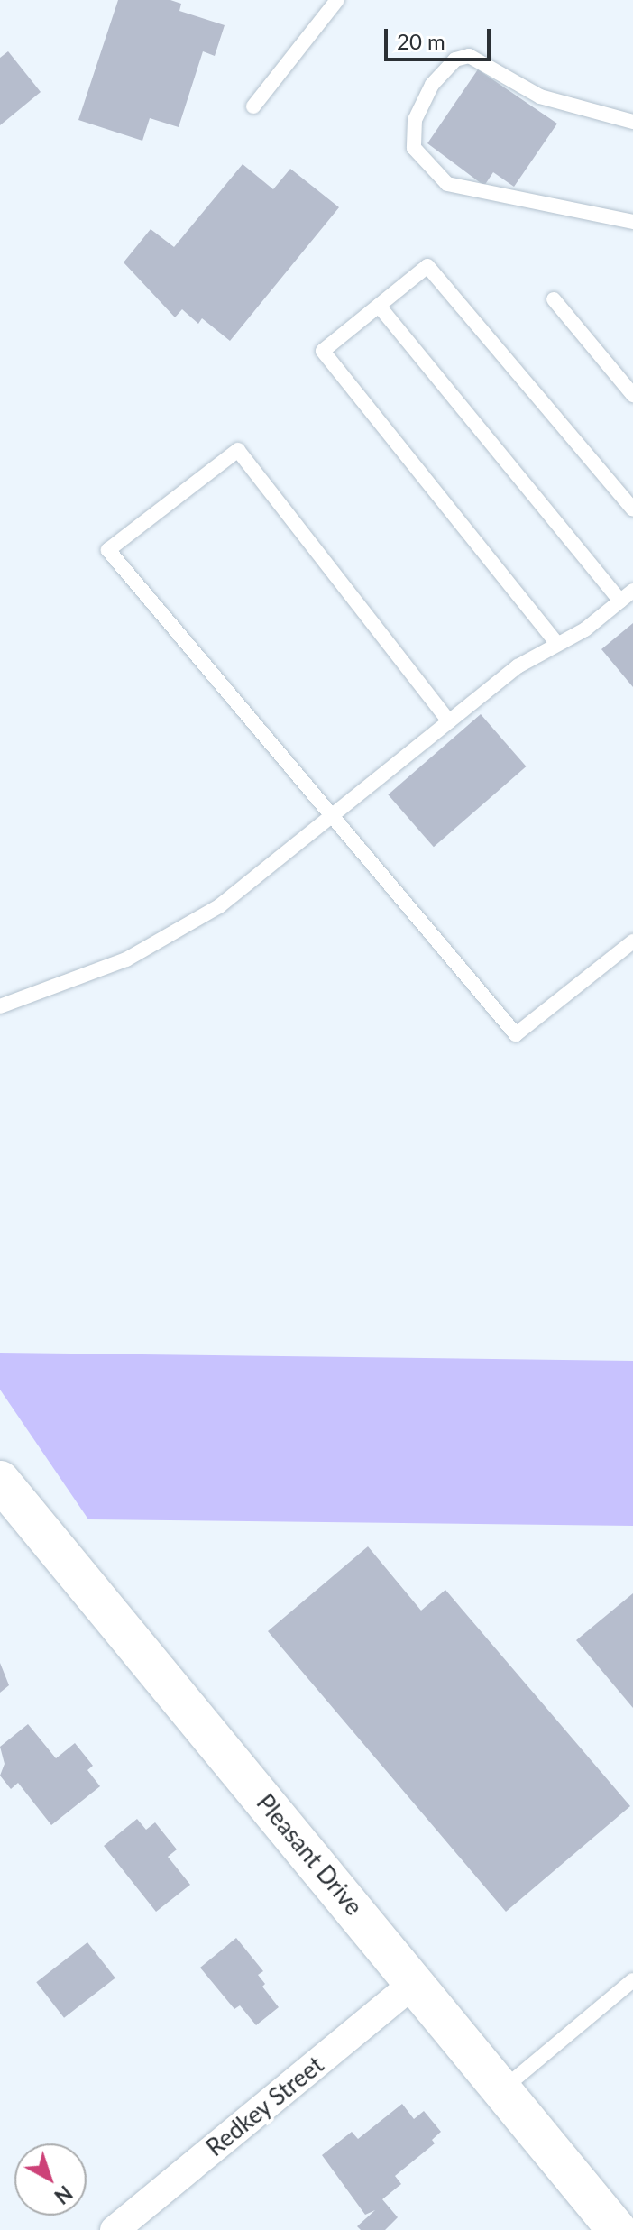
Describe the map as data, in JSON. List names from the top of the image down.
{
  "streets": {
    "street": ["Pleasant Drive", "Redkey Street"]
  },
  "crossings": [
    ["Pleasant Drive", "Redkey Street"]
  ],
  "scale_bar": "20 m",
  "north": "bottom right"
}
